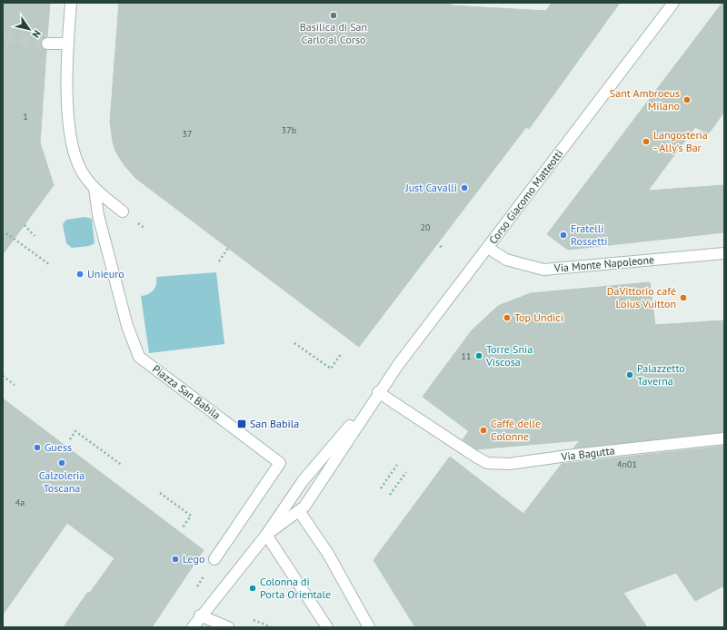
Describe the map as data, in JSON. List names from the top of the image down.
{
  "streets": {
    "street": [
      "Corso Giacomo Matteotti",
      "Via Monte Napoleone",
      "Piazza San Babila",
      "Via Bagutta"
    ]
  },
  "crossings": [
    ["Corso Giacomo Matteotti", "Via Monte Napoleone"],
    ["Corso Giacomo Matteotti", "Via Bagutta"]
  ],
  "places": {
    "other": [
      "Basilica di San Carlo al Corso",
      "Sant Ambroeus Milano",
      "Langosteria - Ally’s Bar",
      "Just Cavalli",
      "Fratelli Rossetti",
      "Unieuro",
      "DaVittorio café Loius Vuitton",
      "Top Undici",
      "Torre Snia Viscosa",
      "Palazzetto Taverna",
      "Caffè delle Colonne",
      "Guess",
      "Calzoleria Toscana",
      "Lego",
      "Colonna di Porta Orientale"
    ],
    "transit": ["San Babila"]
  },
  "house_numbers": [
    "1",
    "37b",
    "37",
    "20",
    "11",
    "4n01",
    "4a"
  ],
  "north": "bottom right"
}
